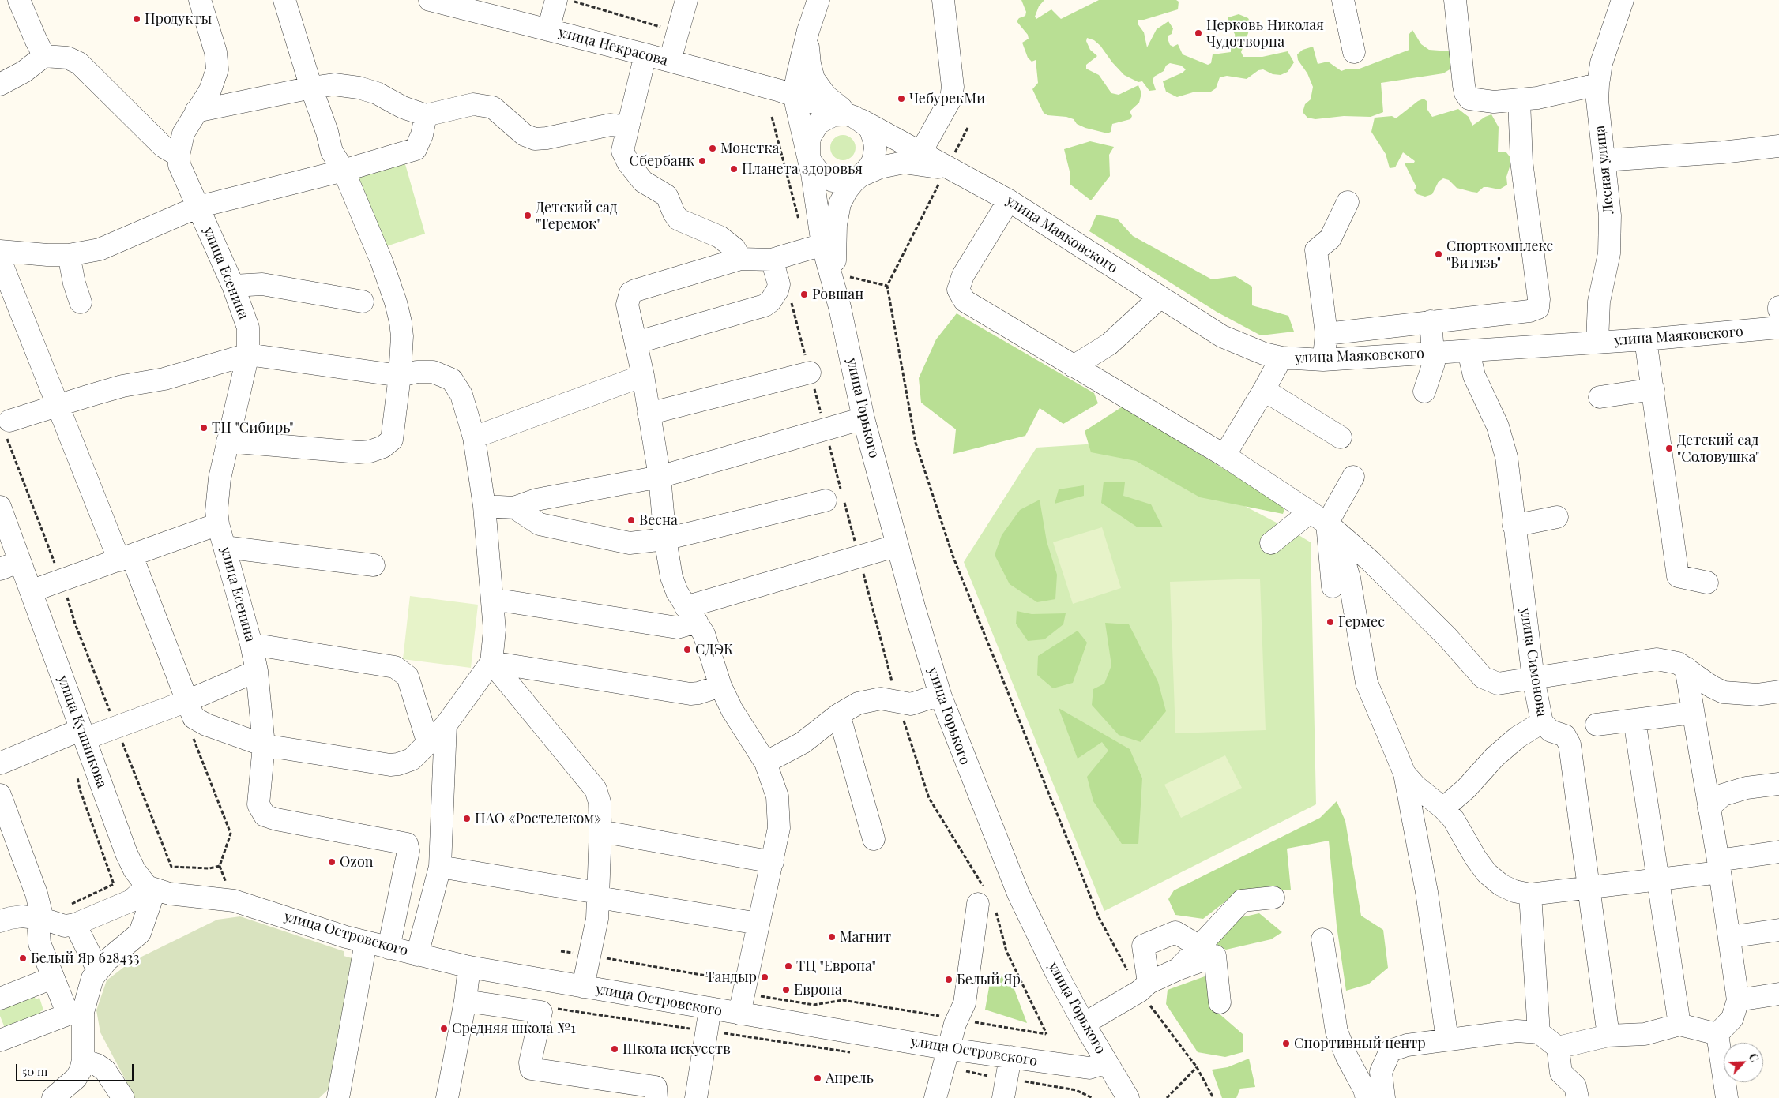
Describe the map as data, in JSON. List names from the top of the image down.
{
  "streets": {
    "street": [
      "улица Некрасова",
      "Лесная улица",
      "улица Маяковского",
      "улица Есенина",
      "улица Горького",
      "улица Симонова",
      "улица Кушникова",
      "улица Островского"
    ]
  },
  "crossings": [
    ["улица Некрасова", "улица Маяковского"],
    ["улица Некрасова", "улица Горького"],
    ["Лесная улица", "улица Маяковского"],
    ["улица Маяковского", "улица Горького"],
    ["улица Маяковского", "улица Симонова"],
    ["улица Есенина", "улица Островского"],
    ["улица Горького", "улица Островского"],
    ["улица Кушникова", "улица Островского"]
  ],
  "places": [
    "Продукты",
    "Церковь Николая Чудотворца",
    "ЧебурекМи",
    "Монетка",
    "Сбербанк",
    "Планета здоровья",
    "Детский сад \"Теремок\"",
    "Спорткомплекс \"Витязь\"",
    "Ровшан",
    "ТЦ \"Сибирь\"",
    "Детский сад \"Соловушка\"",
    "Весна",
    "Гермес",
    "СДЭК",
    "ПАО «Ростелеком»",
    "Ozon",
    "Магнит",
    "Белый Яр 628433",
    "ТЦ \"Европа\"",
    "Тандыр",
    "Белый Яр",
    "Европа",
    "Средняя школа №1",
    "Спортивный центр",
    "Школа искусств",
    "Апрель"
  ],
  "scale_bar": "50 m",
  "north": "top right"
}
